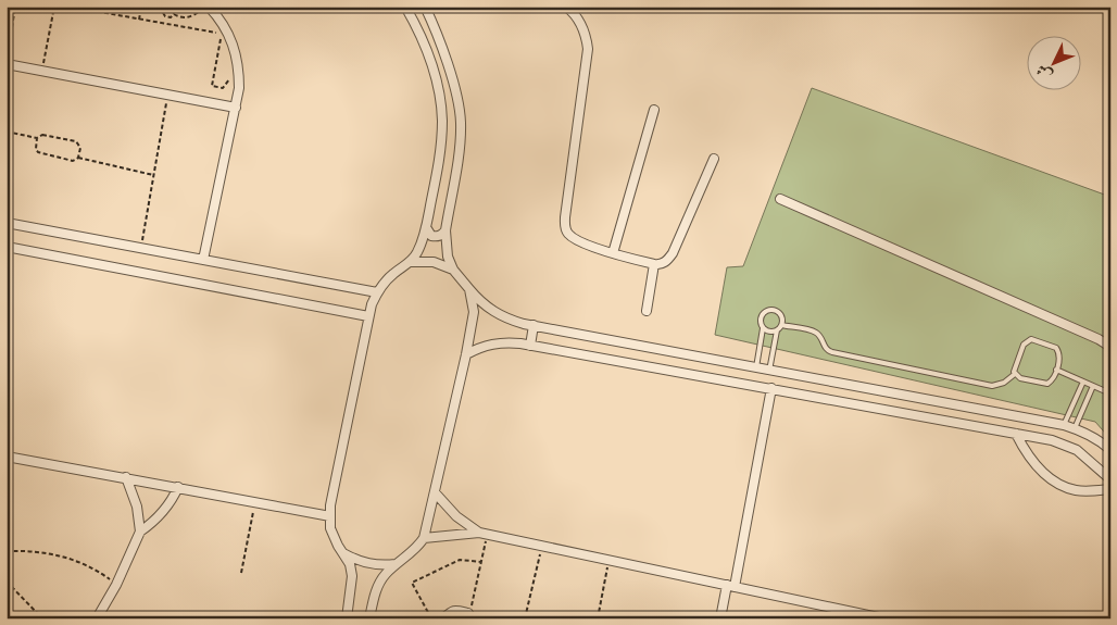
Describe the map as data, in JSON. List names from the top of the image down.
{
  "north": "bottom left"
}
